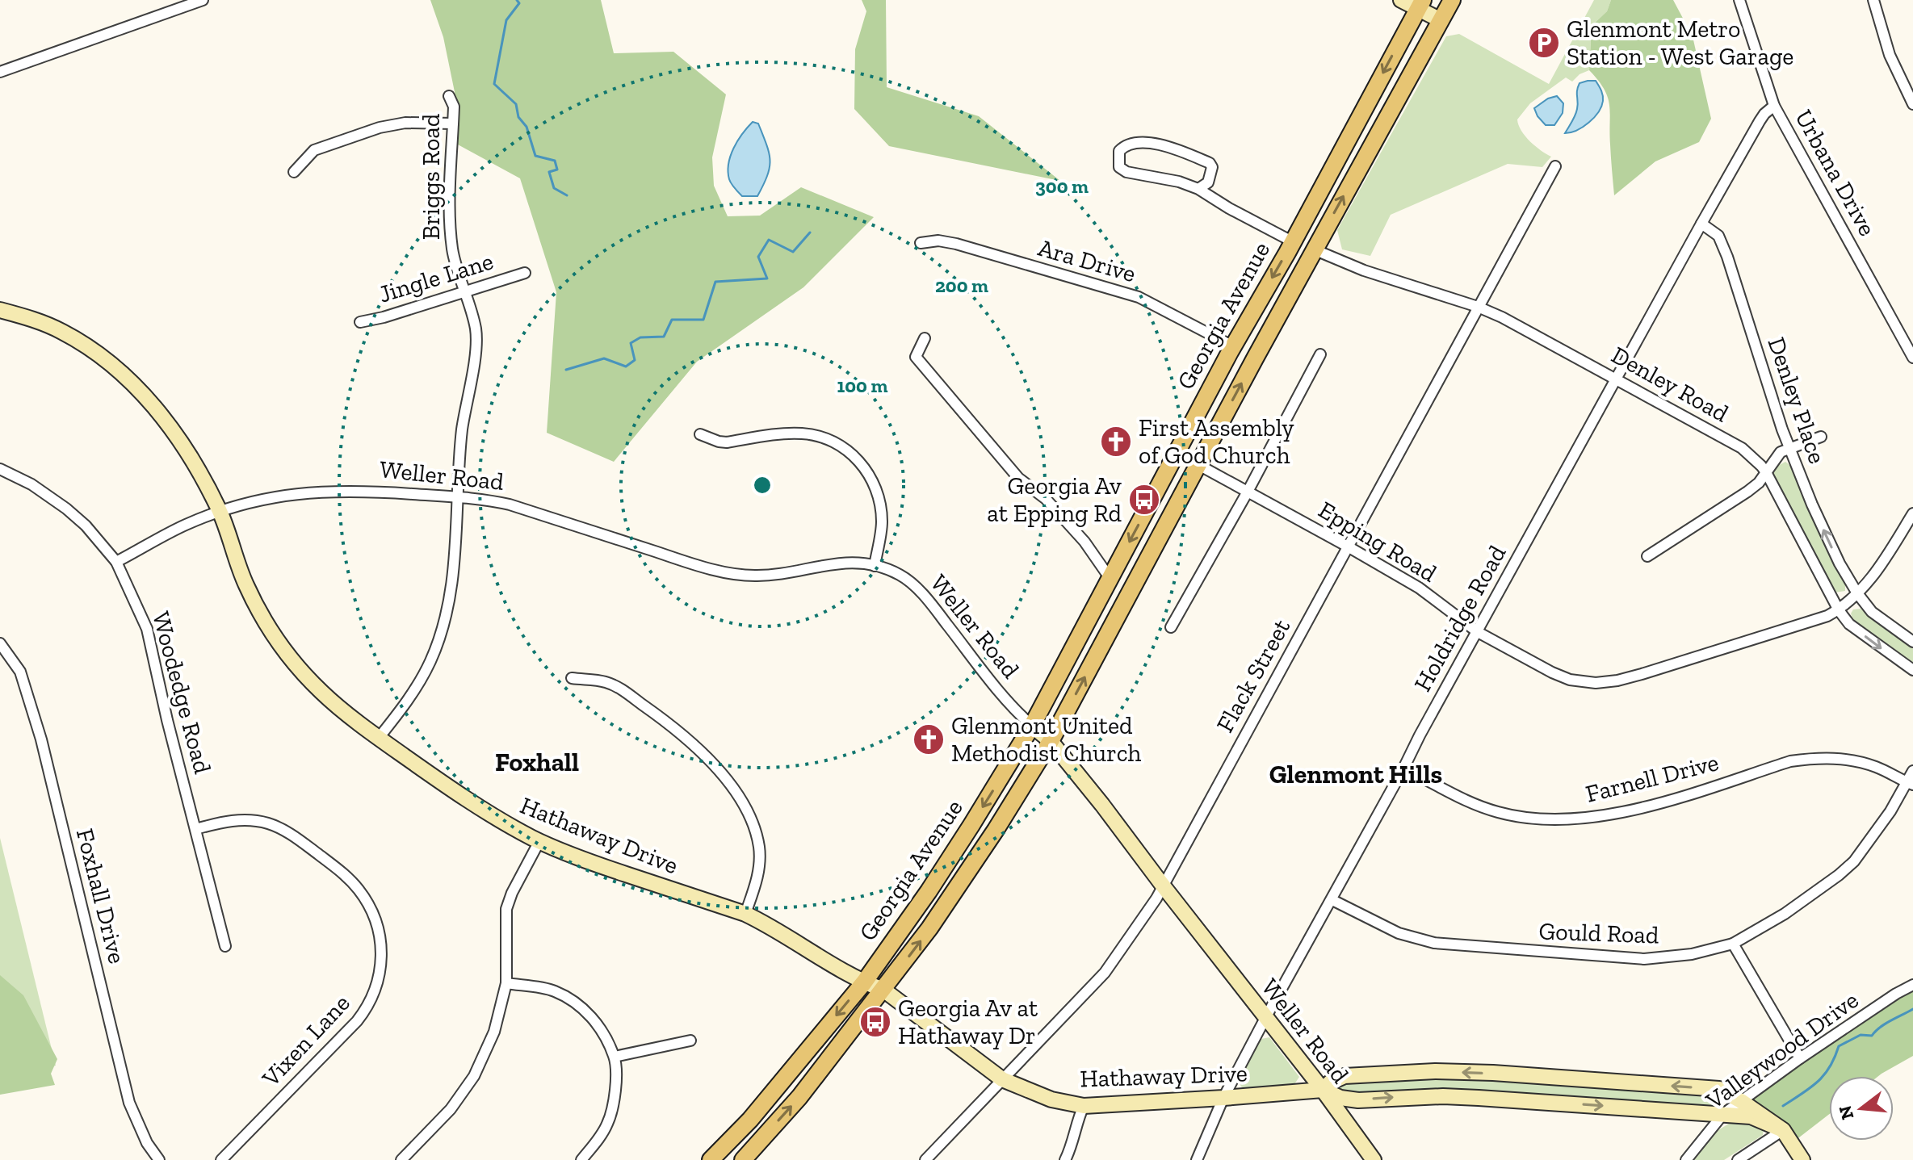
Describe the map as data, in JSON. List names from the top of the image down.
{
  "streets": {
    "main road": ["Georgia Avenue"],
    "street": [
      "Urbana Drive",
      "Briggs Road",
      "Ara Drive",
      "Jingle Lane",
      "Denley Road",
      "Denley Place",
      "Weller Road",
      "Epping Road",
      "Holdridge Road",
      "Flack Street",
      "Woodedge Road",
      "Farnell Drive",
      "Hathaway Drive",
      "Foxhall Drive",
      "Gould Road",
      "Vixen Lane",
      "Valleywood Drive"
    ]
  },
  "crossings": [
    ["Urbana Drive", "Holdridge Road"],
    ["Briggs Road", "Jingle Lane"],
    ["Briggs Road", "Weller Road"],
    ["Briggs Road", "Hathaway Drive"],
    ["Ara Drive", "Georgia Avenue"],
    ["Georgia Avenue", "Denley Road"],
    ["Georgia Avenue", "Weller Road"],
    ["Georgia Avenue", "Epping Road"],
    ["Georgia Avenue", "Hathaway Drive"],
    ["Denley Road", "Epping Road"],
    ["Denley Road", "Holdridge Road"],
    ["Denley Road", "Flack Street"],
    ["Denley Place", "Epping Road"],
    ["Denley Place", "Holdridge Road"],
    ["Weller Road", "Holdridge Road"],
    ["Weller Road", "Flack Street"],
    ["Weller Road", "Woodedge Road"],
    ["Weller Road", "Hathaway Drive"],
    ["Epping Road", "Holdridge Road"],
    ["Epping Road", "Flack Street"],
    ["Holdridge Road", "Farnell Drive"],
    ["Holdridge Road", "Hathaway Drive"],
    ["Holdridge Road", "Gould Road"],
    ["Flack Street", "Hathaway Drive"],
    ["Woodedge Road", "Vixen Lane"],
    ["Farnell Drive", "Gould Road"],
    ["Hathaway Drive", "Valleywood Drive"]
  ],
  "one_way": ["Denley Place"],
  "districts": ["Foxhall", "Glenmont Hills"],
  "places": {
    "parking": ["Glenmont Metro Station - West Garage"],
    "church": ["First Assembly of God Church", "Glenmont United Methodist Church"],
    "bus stop": ["Georgia Av at Epping Rd", "Georgia Av at Hathaway Dr"]
  },
  "north": "left",
  "rings": ["300 m", "200 m", "100 m"]
}
